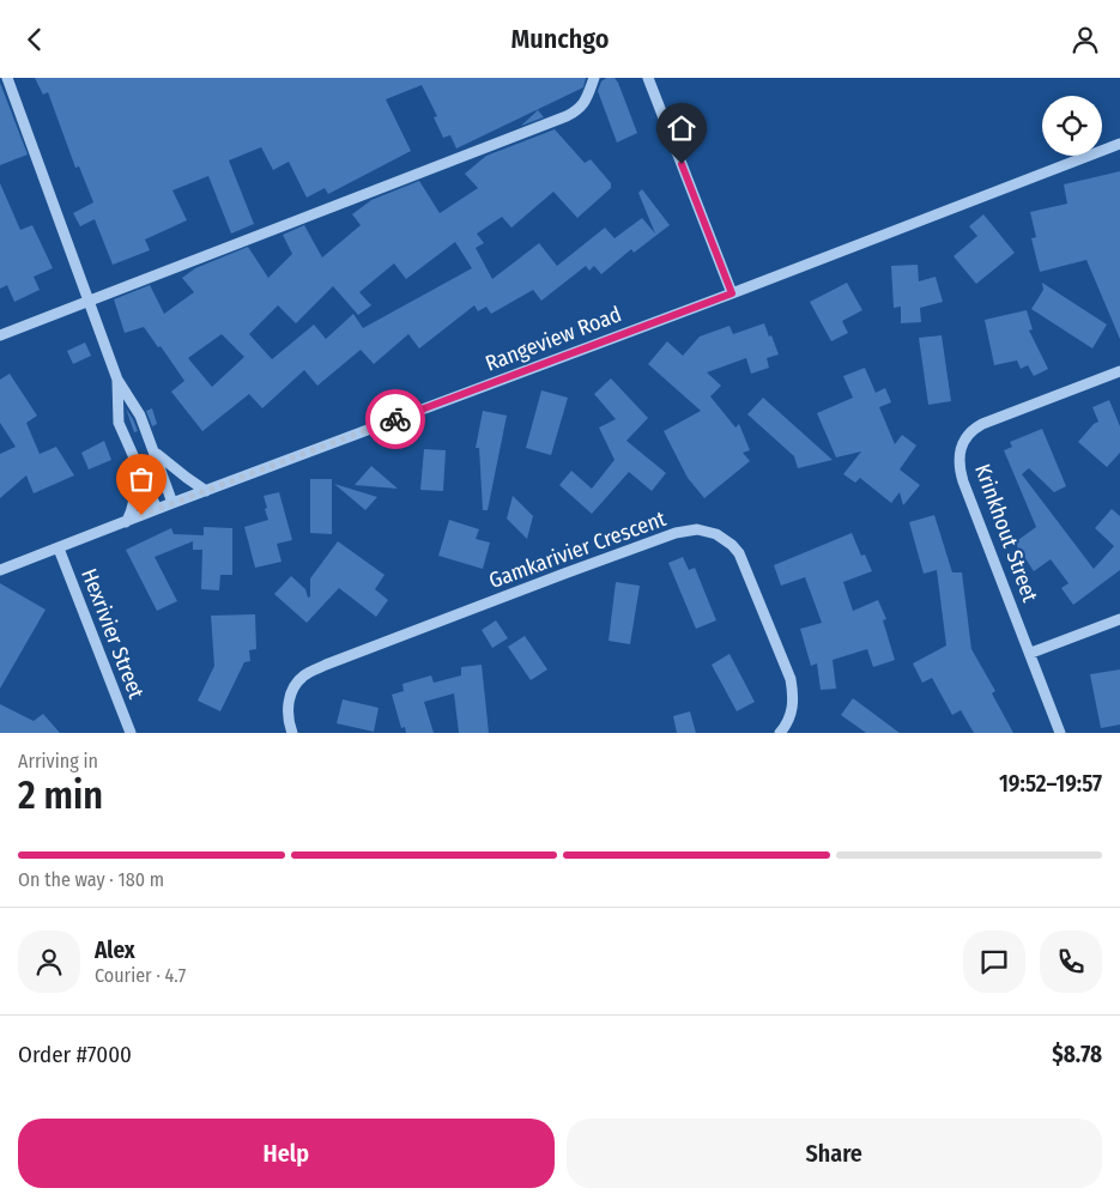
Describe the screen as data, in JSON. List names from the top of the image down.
{
  "streets": {
    "street": [
      "Rangeview Road",
      "Krinkhout Street",
      "Gamkarivier Crescent",
      "Hexrivier Street"
    ]
  },
  "crossings": [
    ["Rangeview Road", "Hexrivier Street"]
  ],
  "page": {
    "header": "Munchgo",
    "heading": ["2 min", "Arriving in", "19:52–19:57"],
    "panel": [
      "Alex",
      "Courier · 4.7",
      "Order #7000",
      "$8.78"
    ],
    "bar": "On the way · 180 m",
    "buttons": ["Help", "Share"]
  }
}
